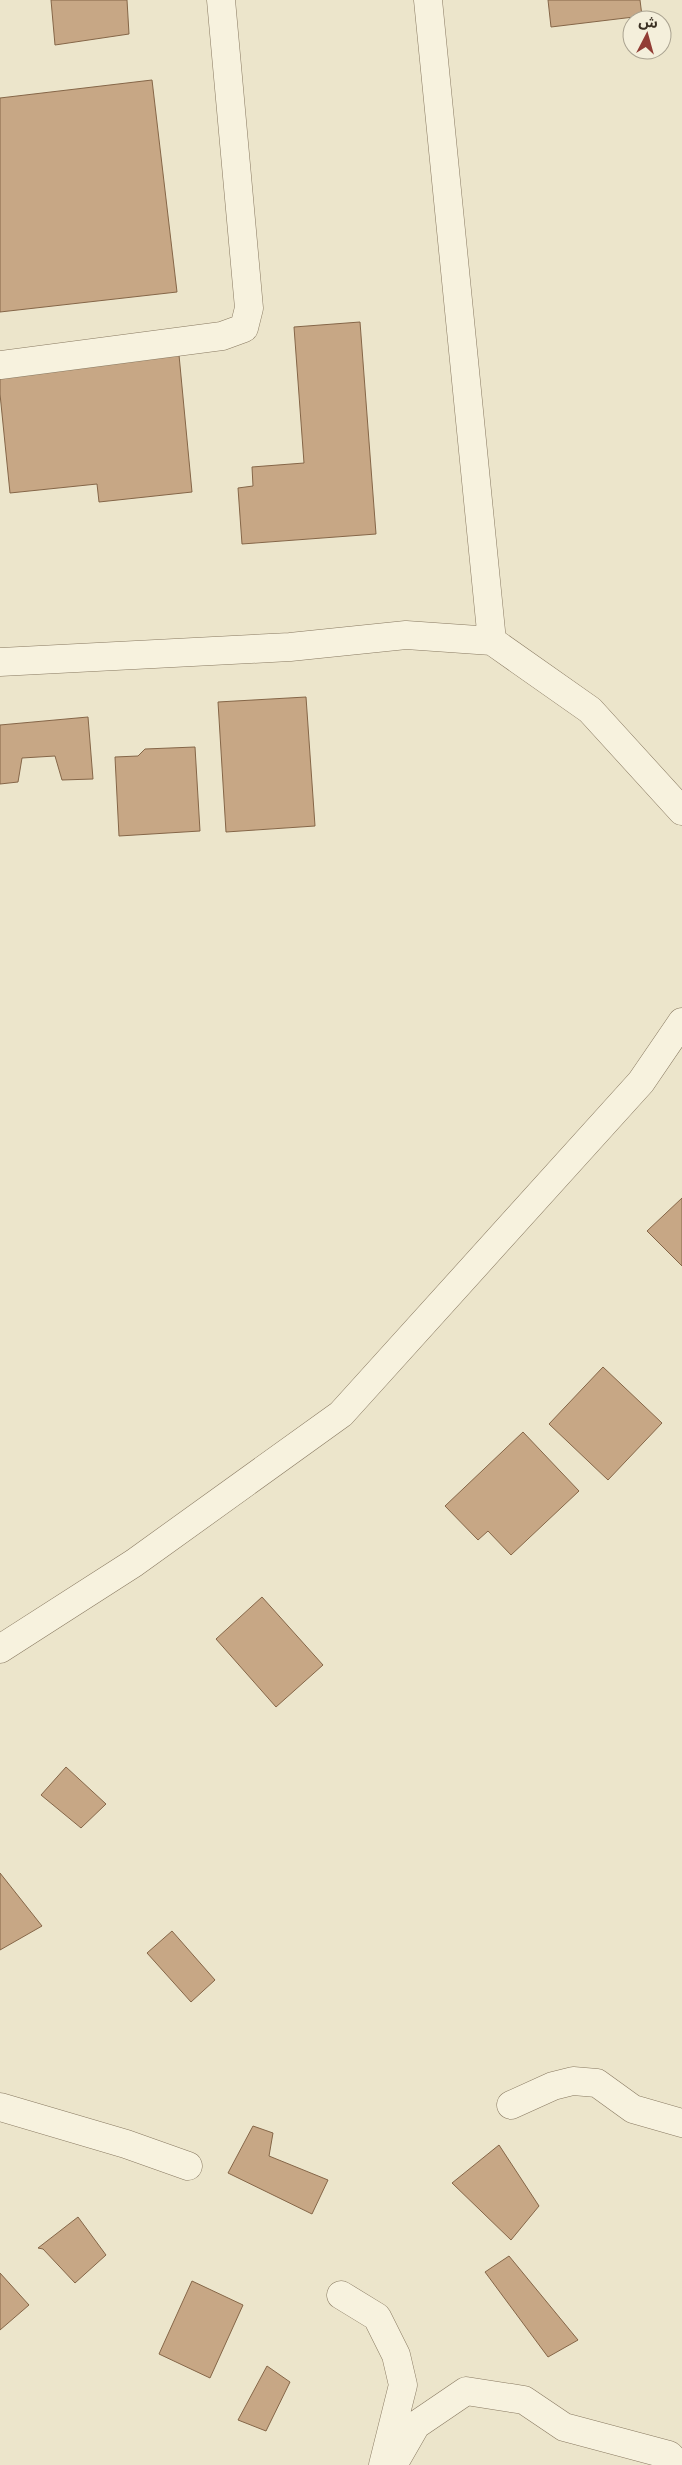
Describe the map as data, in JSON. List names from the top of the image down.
{
  "north": "top"
}
